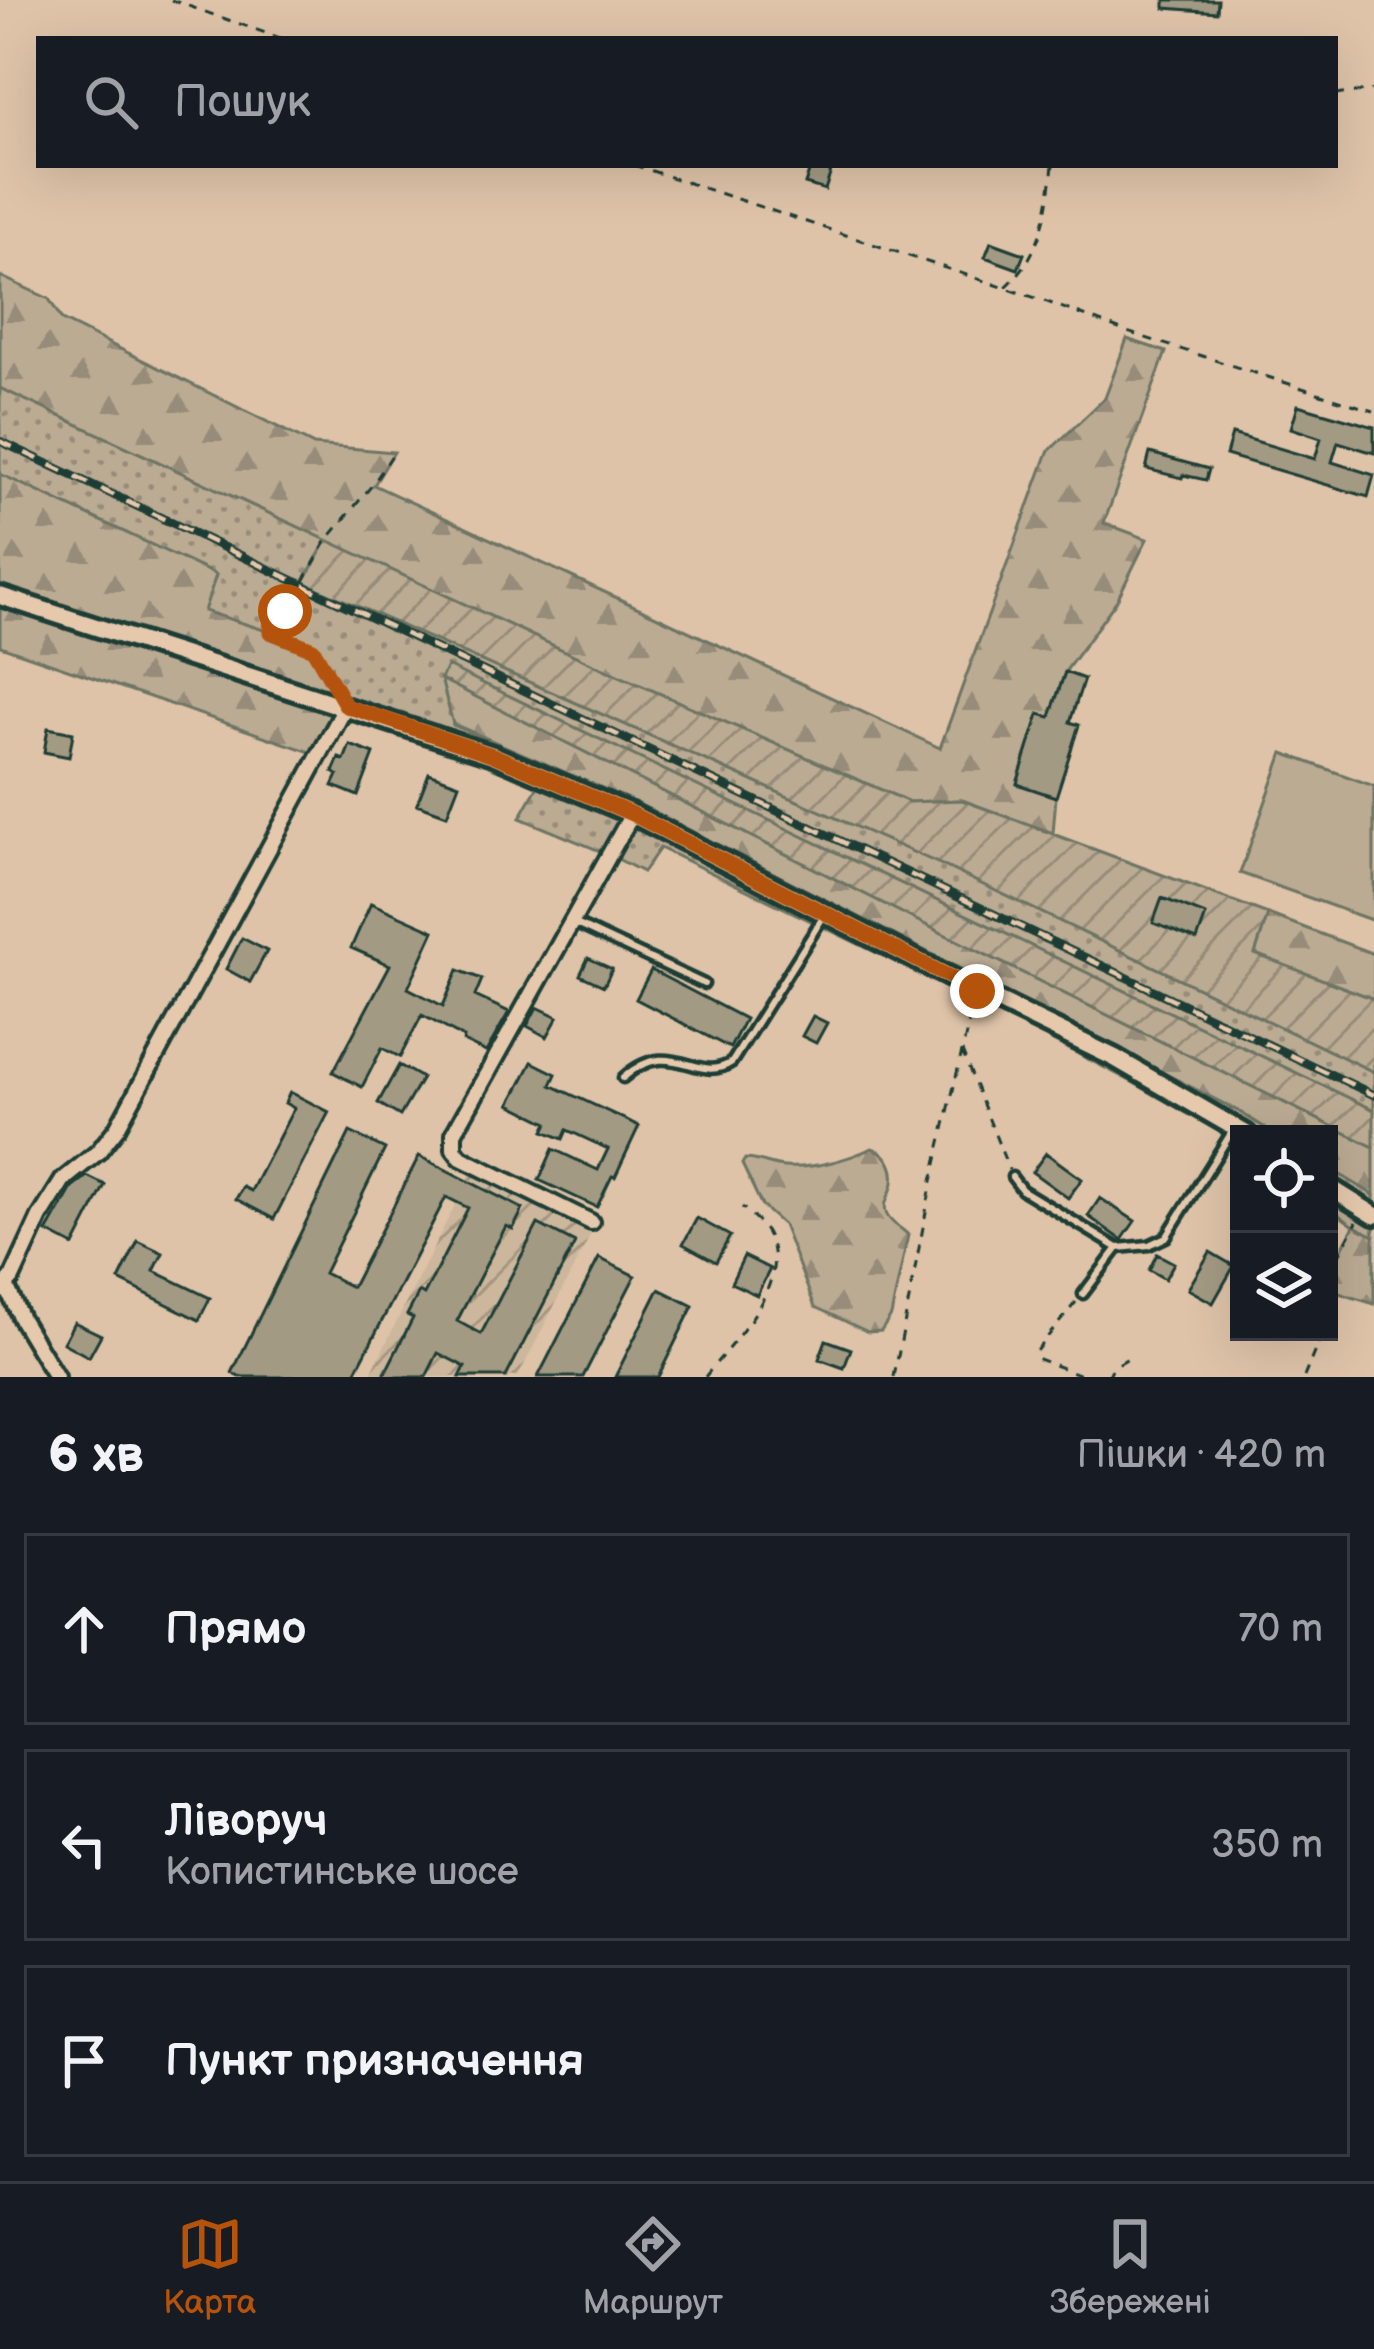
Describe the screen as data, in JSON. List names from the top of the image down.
{
  "page": {
    "search": "Пошук",
    "heading": ["6 хв", "Пішки · 420 m"],
    "list": [
      ["Прямо", "70 m"],
      ["Ліворуч", "Копистинське шосе", "350 m"],
      "Пункт призначення"
    ],
    "nav": ["Карта", "Маршрут", "Збережені"]
  }
}
